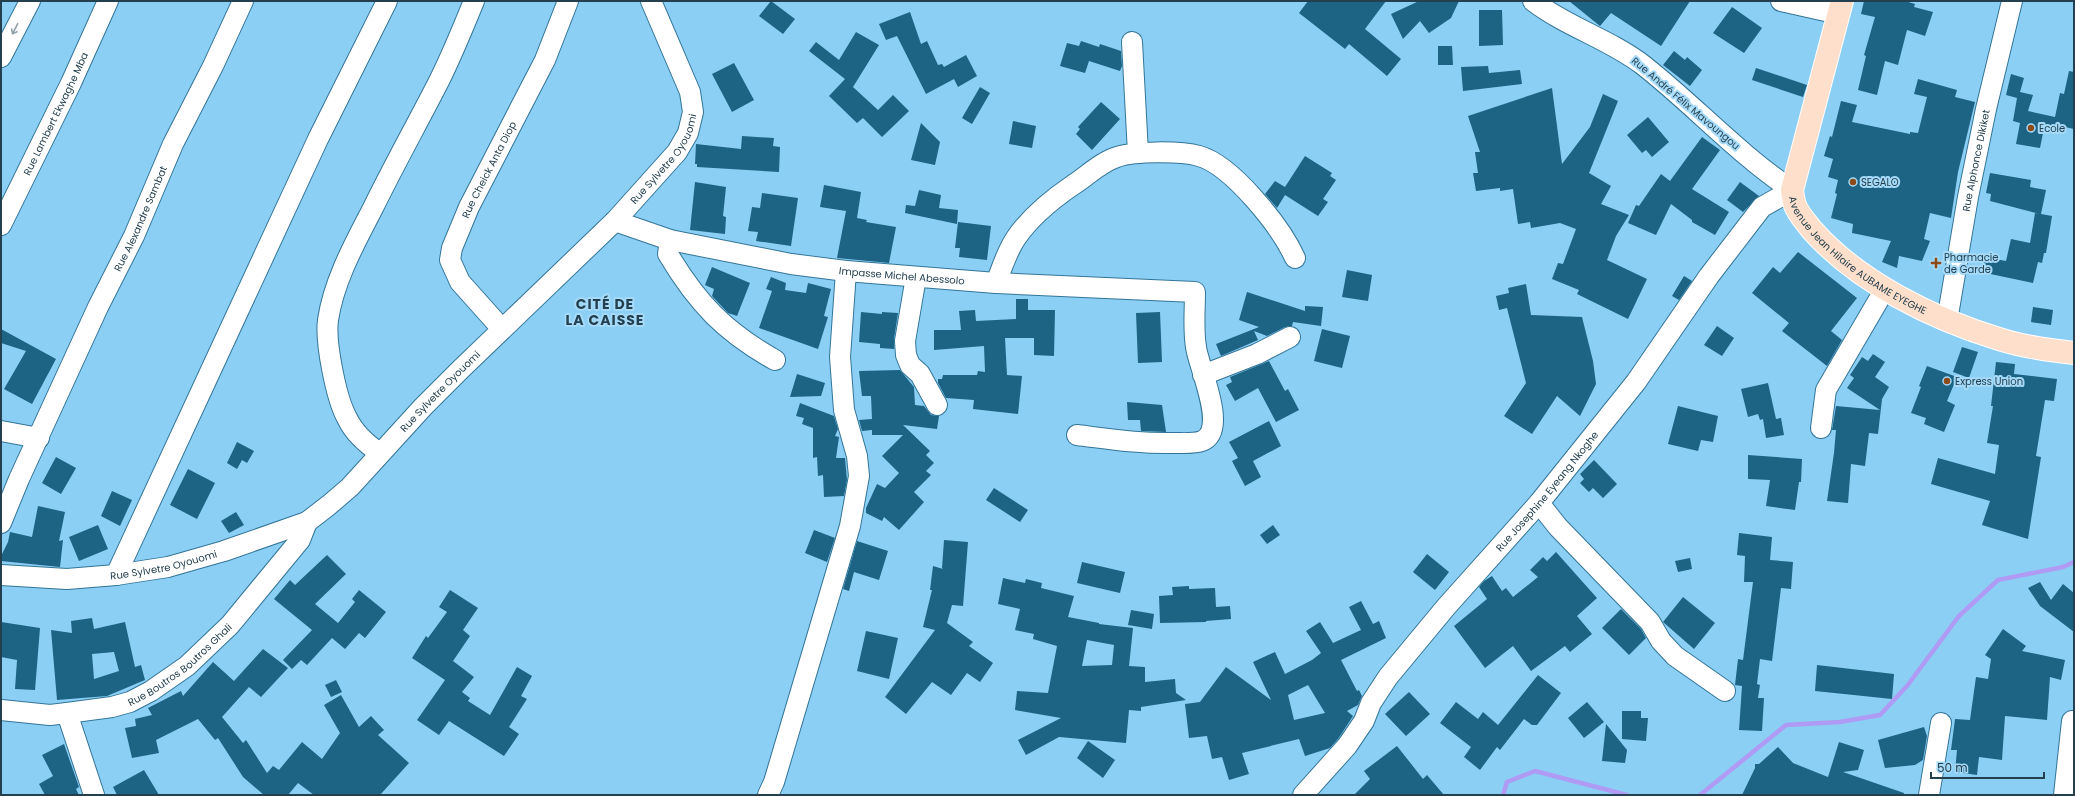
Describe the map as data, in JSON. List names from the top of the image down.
{
  "streets": {
    "main road": ["Avenue Jean Hilaire AUBAME EYEGHE"],
    "street": [
      "Rue André Félix Mavoungou",
      "Rue Lambert Ekwaghe Mba",
      "Rue Sylvetre Oyouomi",
      "Rue Alphonce Dikiket",
      "Rue Cheick Anta Diop",
      "Rue Alexandre Sambat",
      "Impasse Michel Abessolo",
      "Rue Josephine Eyeang Nkoghe",
      "Rue Boutros Boutros Ghali"
    ]
  },
  "crossings": [
    ["Rue André Félix Mavoungou", "Avenue Jean Hilaire AUBAME EYEGHE"],
    ["Rue André Félix Mavoungou", "Rue Josephine Eyeang Nkoghe"],
    ["Rue Sylvetre Oyouomi", "Rue Cheick Anta Diop"],
    ["Rue Sylvetre Oyouomi", "Impasse Michel Abessolo"],
    ["Rue Sylvetre Oyouomi", "Rue Boutros Boutros Ghali"],
    ["Rue Alphonce Dikiket", "Avenue Jean Hilaire AUBAME EYEGHE"],
    ["Avenue Jean Hilaire AUBAME EYEGHE", "Rue Josephine Eyeang Nkoghe"]
  ],
  "districts": ["CITÉ DE LA CAISSE"],
  "places": {
    "other": ["Ecole", "SEGALO", "Express Union"],
    "health": ["Pharmacie de Garde"]
  },
  "scale_bar": "50 m"
}
